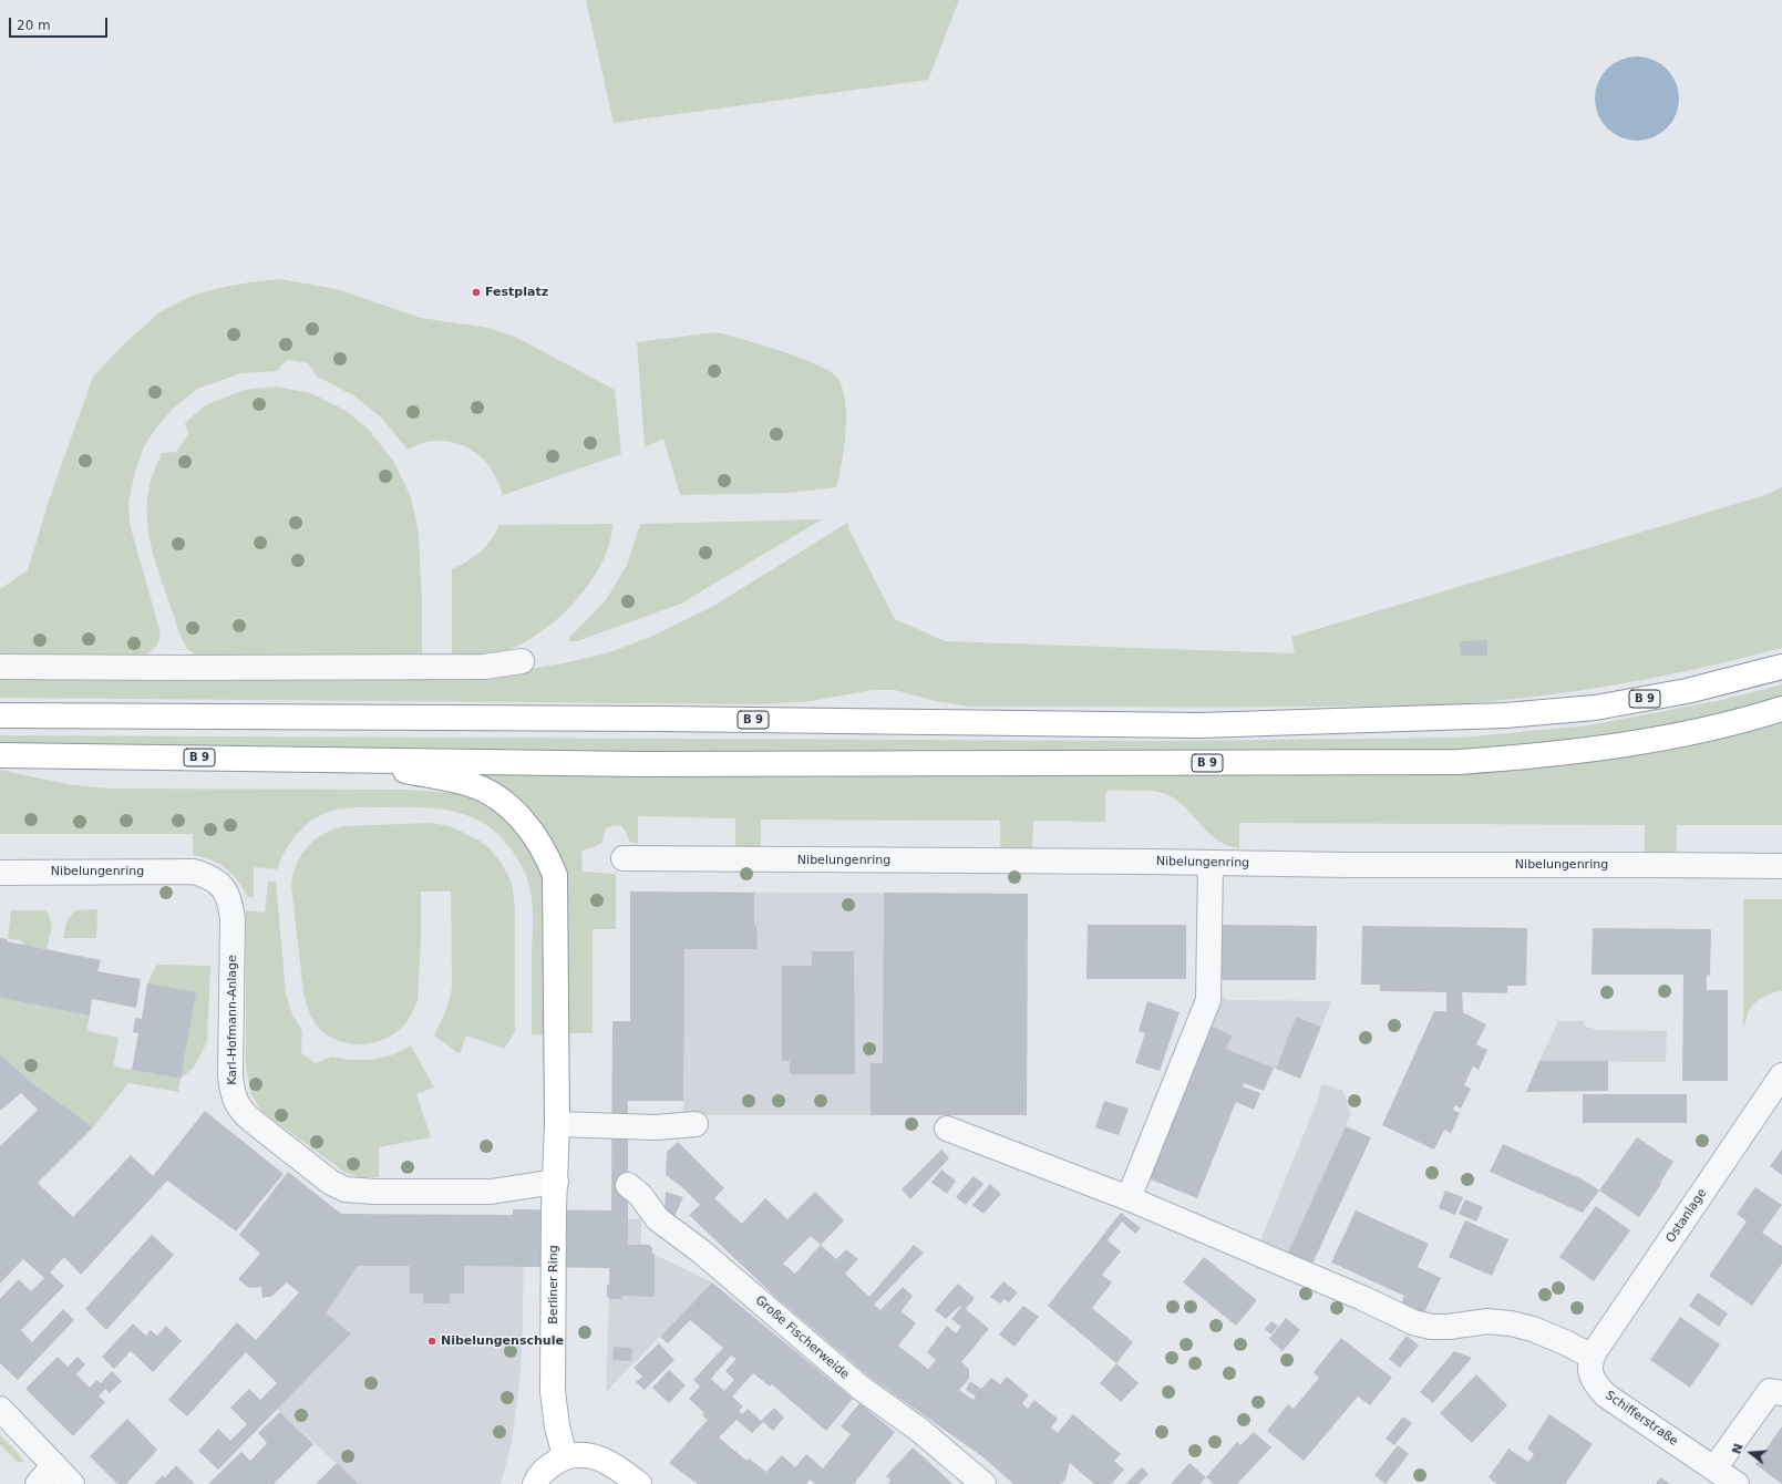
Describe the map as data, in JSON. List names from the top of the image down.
{
  "streets": {
    "main road": ["B 9", "Berliner Ring"],
    "street": [
      "Nibelungenring",
      "Karl-Hofmann-Anlage",
      "Ostanlage",
      "Große Fischerweide",
      "Schifferstraße"
    ]
  },
  "crossings": [
    ["B 9", "Berliner Ring"],
    ["Nibelungenring", "Karl-Hofmann-Anlage"],
    ["Karl-Hofmann-Anlage", "Berliner Ring"],
    ["Ostanlage", "Schifferstraße"]
  ],
  "places": ["Festplatz", "Nibelungenschule"],
  "scale_bar": "20 m",
  "north": "left"
}
